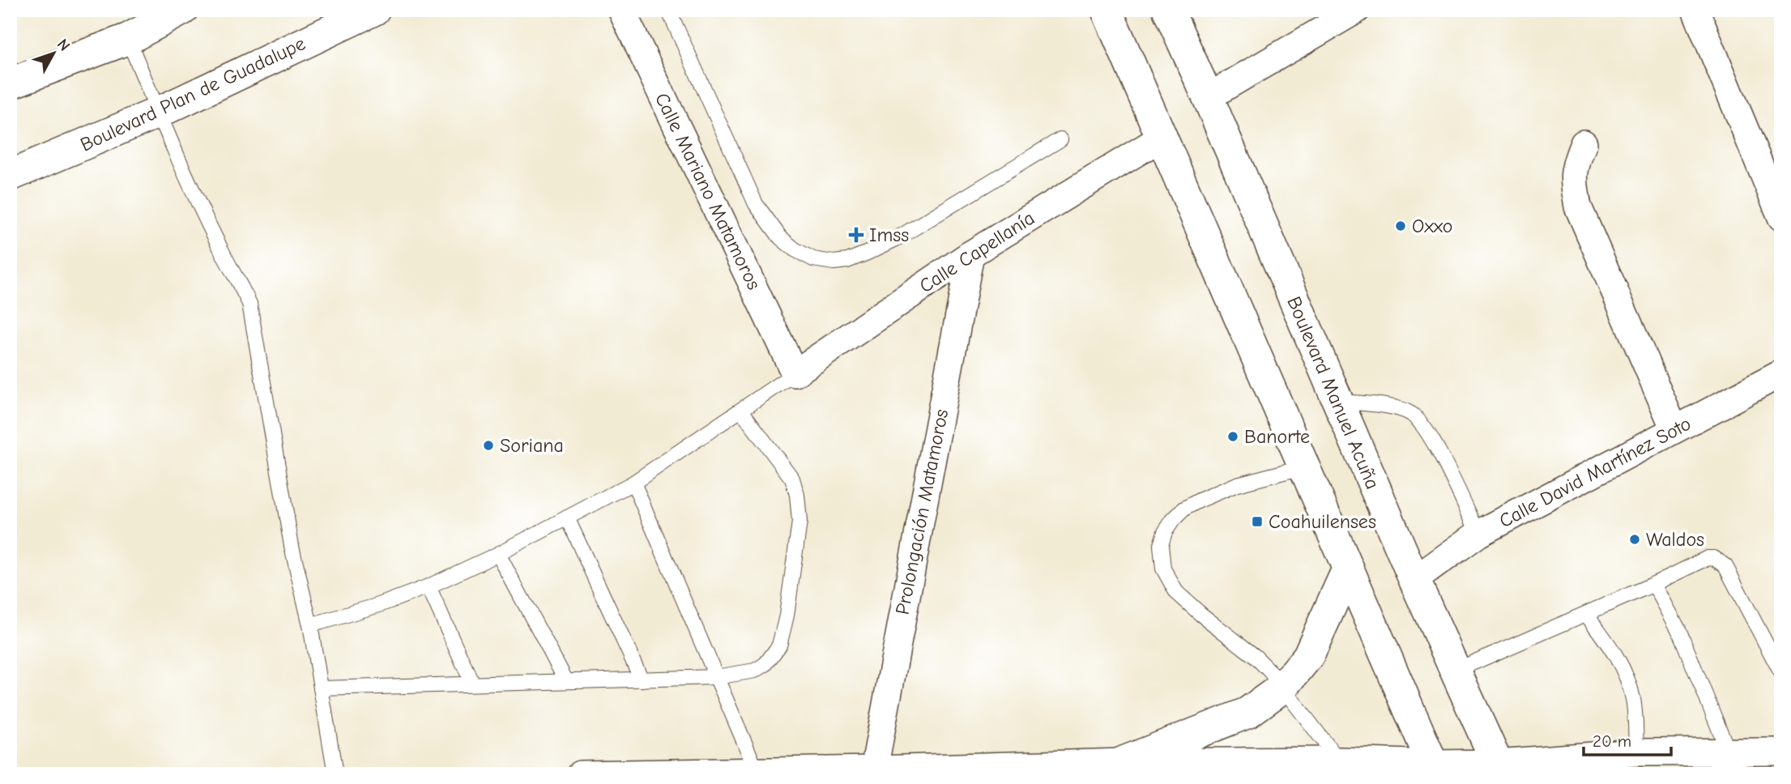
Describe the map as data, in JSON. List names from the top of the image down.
{
  "streets": {
    "main road": ["Boulevard Plan de Guadalupe", "Boulevard Manuel Acuña"],
    "street": [
      "Calle Mariano Matamoros",
      "Calle Capellanía",
      "Calle David Martínez Soto",
      "Prolongación Matamoros"
    ]
  },
  "crossings": [
    ["Calle Mariano Matamoros", "Calle Capellanía"],
    ["Calle Capellanía", "Prolongación Matamoros"],
    ["Boulevard Manuel Acuña", "Calle David Martínez Soto"]
  ],
  "places": {
    "other": [
      "Oxxo",
      "Banorte",
      "Soriana",
      "Waldos"
    ],
    "health": ["Imss"],
    "transit": ["Coahuilenses"]
  },
  "scale_bar": "20 m",
  "north": "top right"
}
